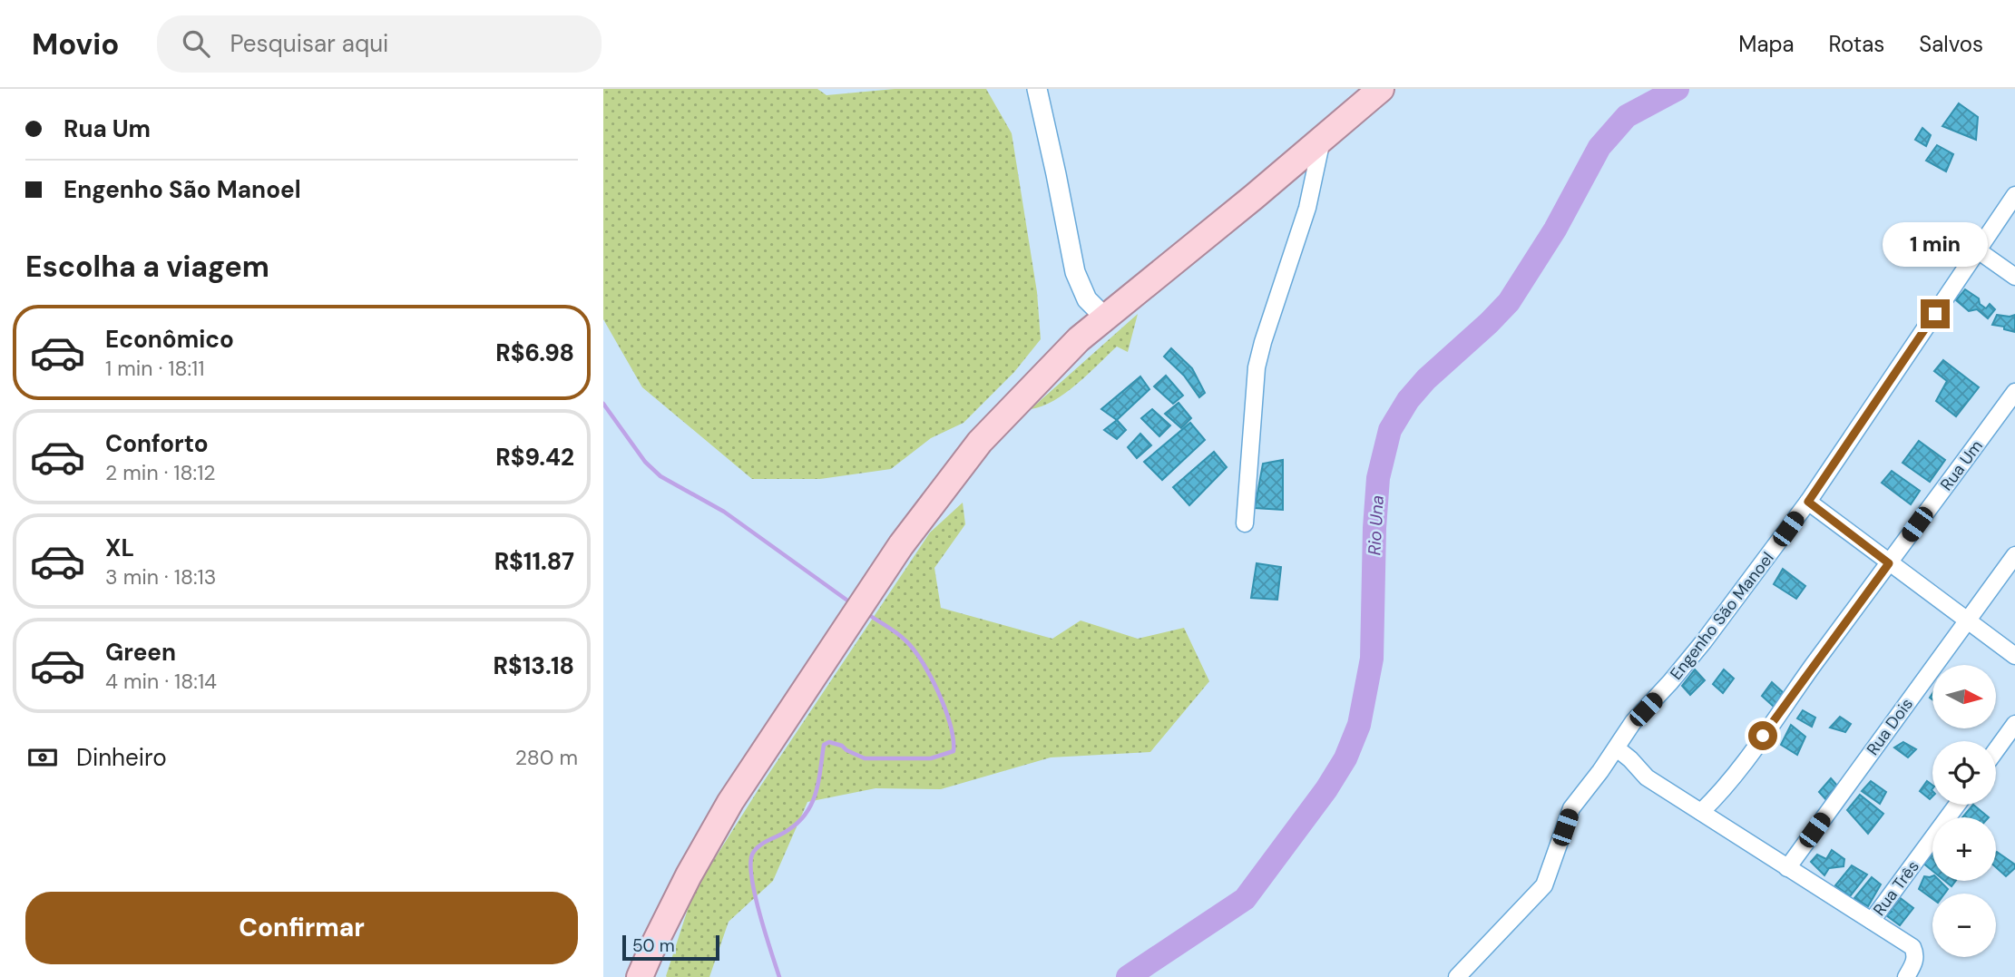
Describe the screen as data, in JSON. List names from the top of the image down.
{
  "streets": {
    "street": [
      "Rua Um",
      "Engenho São Manoel",
      "Rua Dois",
      "Rua Três"
    ]
  },
  "water": ["Rio Una"],
  "scale_bar": "50 m",
  "north": "right",
  "page": {
    "header": "Movio",
    "search": "Pesquisar aqui",
    "nav": ["Mapa", "Rotas", "Salvos"],
    "banner": ["Rua Um", "Engenho São Manoel"],
    "bubble": "1 min",
    "heading": "Escolha a viagem",
    "list": [
      {
        "name": "Econômico",
        "note": "1 min · 18:11",
        "value": "R$6.98"
      },
      {
        "name": "Conforto",
        "note": "2 min · 18:12",
        "value": "R$9.42"
      },
      {
        "name": "XL",
        "note": "3 min · 18:13",
        "value": "R$11.87"
      },
      {
        "name": "Green",
        "note": "4 min · 18:14",
        "value": "R$13.18"
      }
    ],
    "map_buttons": ["+", "−"],
    "pay": ["Dinheiro", "280 m"],
    "buttons": "Confirmar",
    "scale": "50 m"
  }
}
